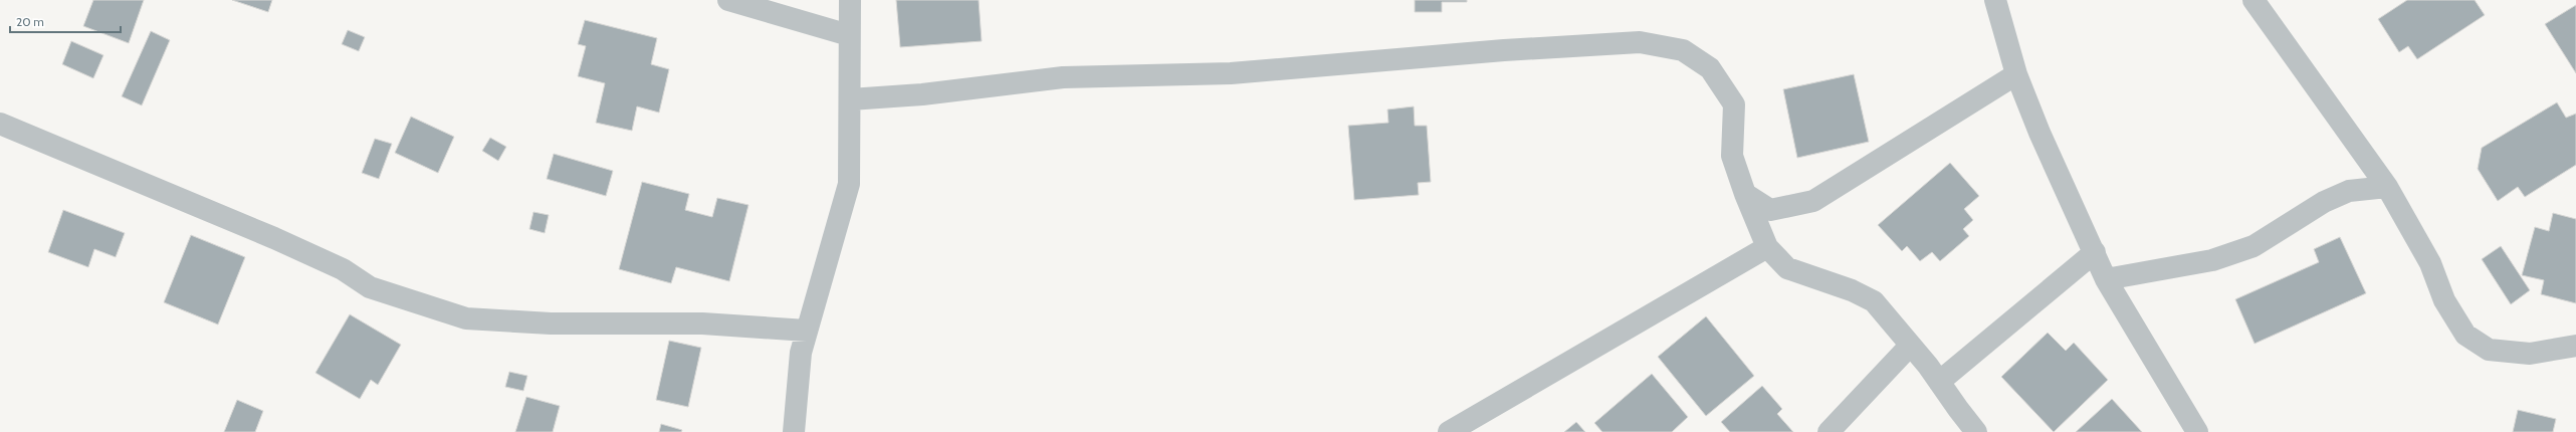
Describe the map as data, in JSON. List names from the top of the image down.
{
  "scale_bar": "20 m"
}
